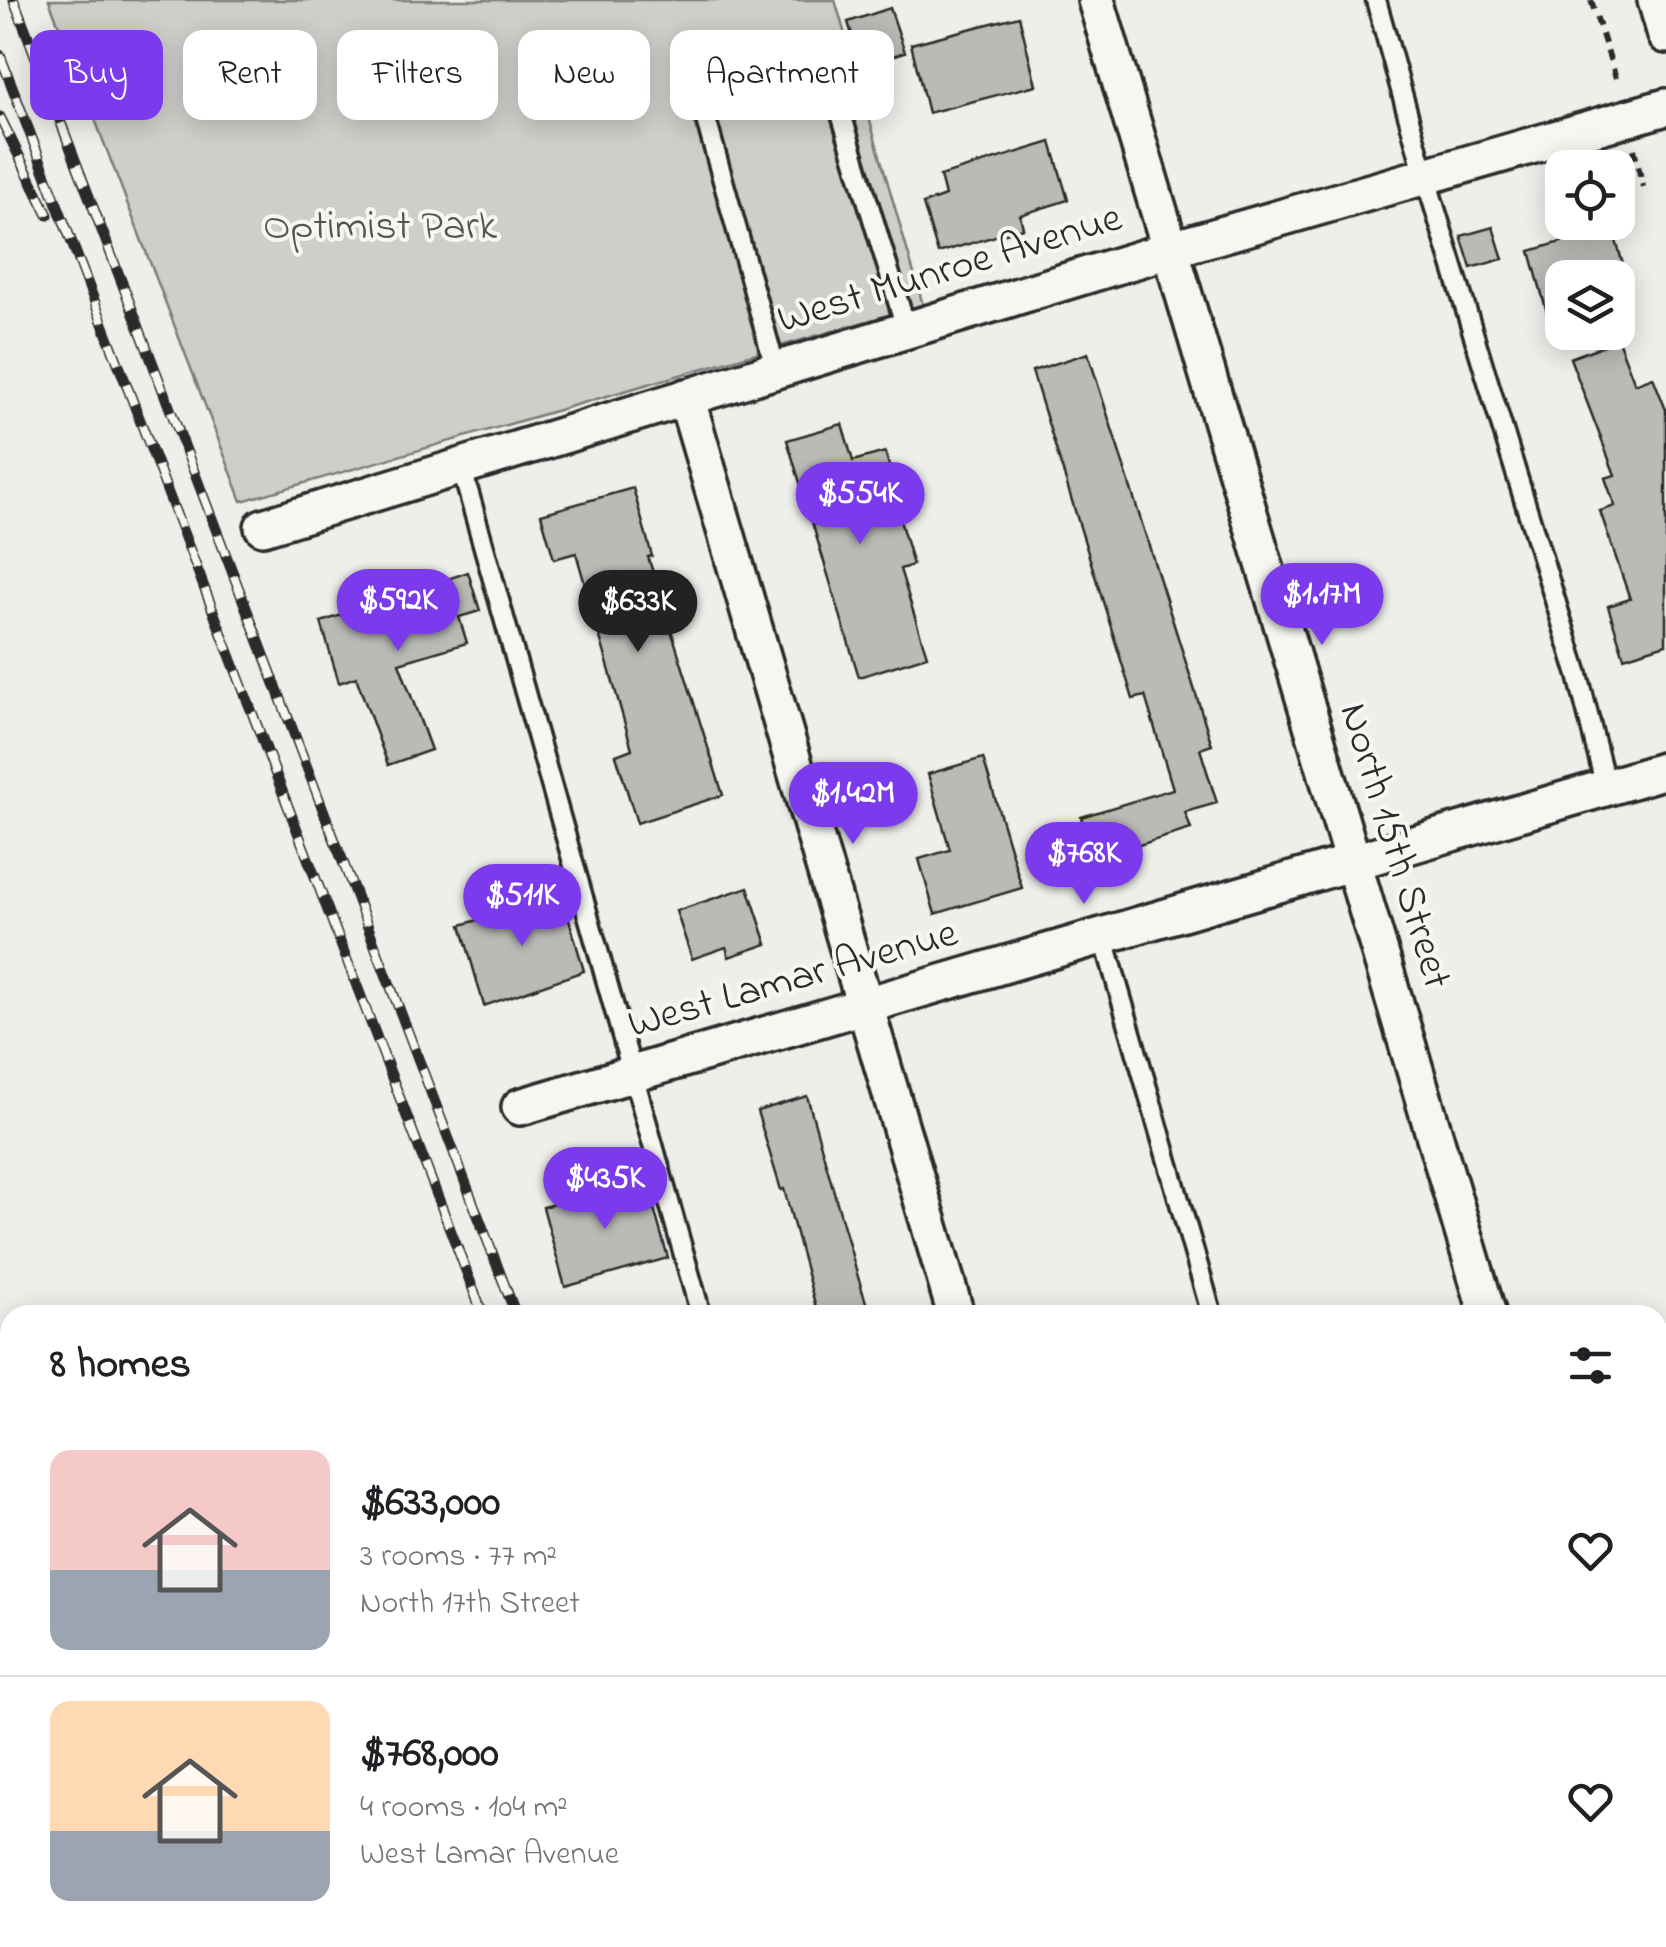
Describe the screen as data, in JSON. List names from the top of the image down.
{
  "streets": {
    "street": ["West Munroe Avenue", "North 15th Street", "West Lamar Avenue"]
  },
  "crossings": [
    ["West Munroe Avenue", "North 15th Street"],
    ["North 15th Street", "West Lamar Avenue"]
  ],
  "parks": ["Optimist Park"],
  "page": {
    "chip": [
      "Buy",
      "Rent",
      "Filters",
      "New",
      "Apartment"
    ],
    "price": [
      "$554K",
      "$1.17M",
      "$592K",
      "$633K",
      "$1.42M",
      "$768K",
      "$511K",
      "$435K"
    ],
    "heading": "8 homes",
    "list": [
      {
        "name": "$633,000",
        "note": "3 rooms · 77 m² · North 17th Street"
      },
      {
        "name": "$768,000",
        "note": "4 rooms · 104 m² · West Lamar Avenue"
      }
    ]
  }
}
